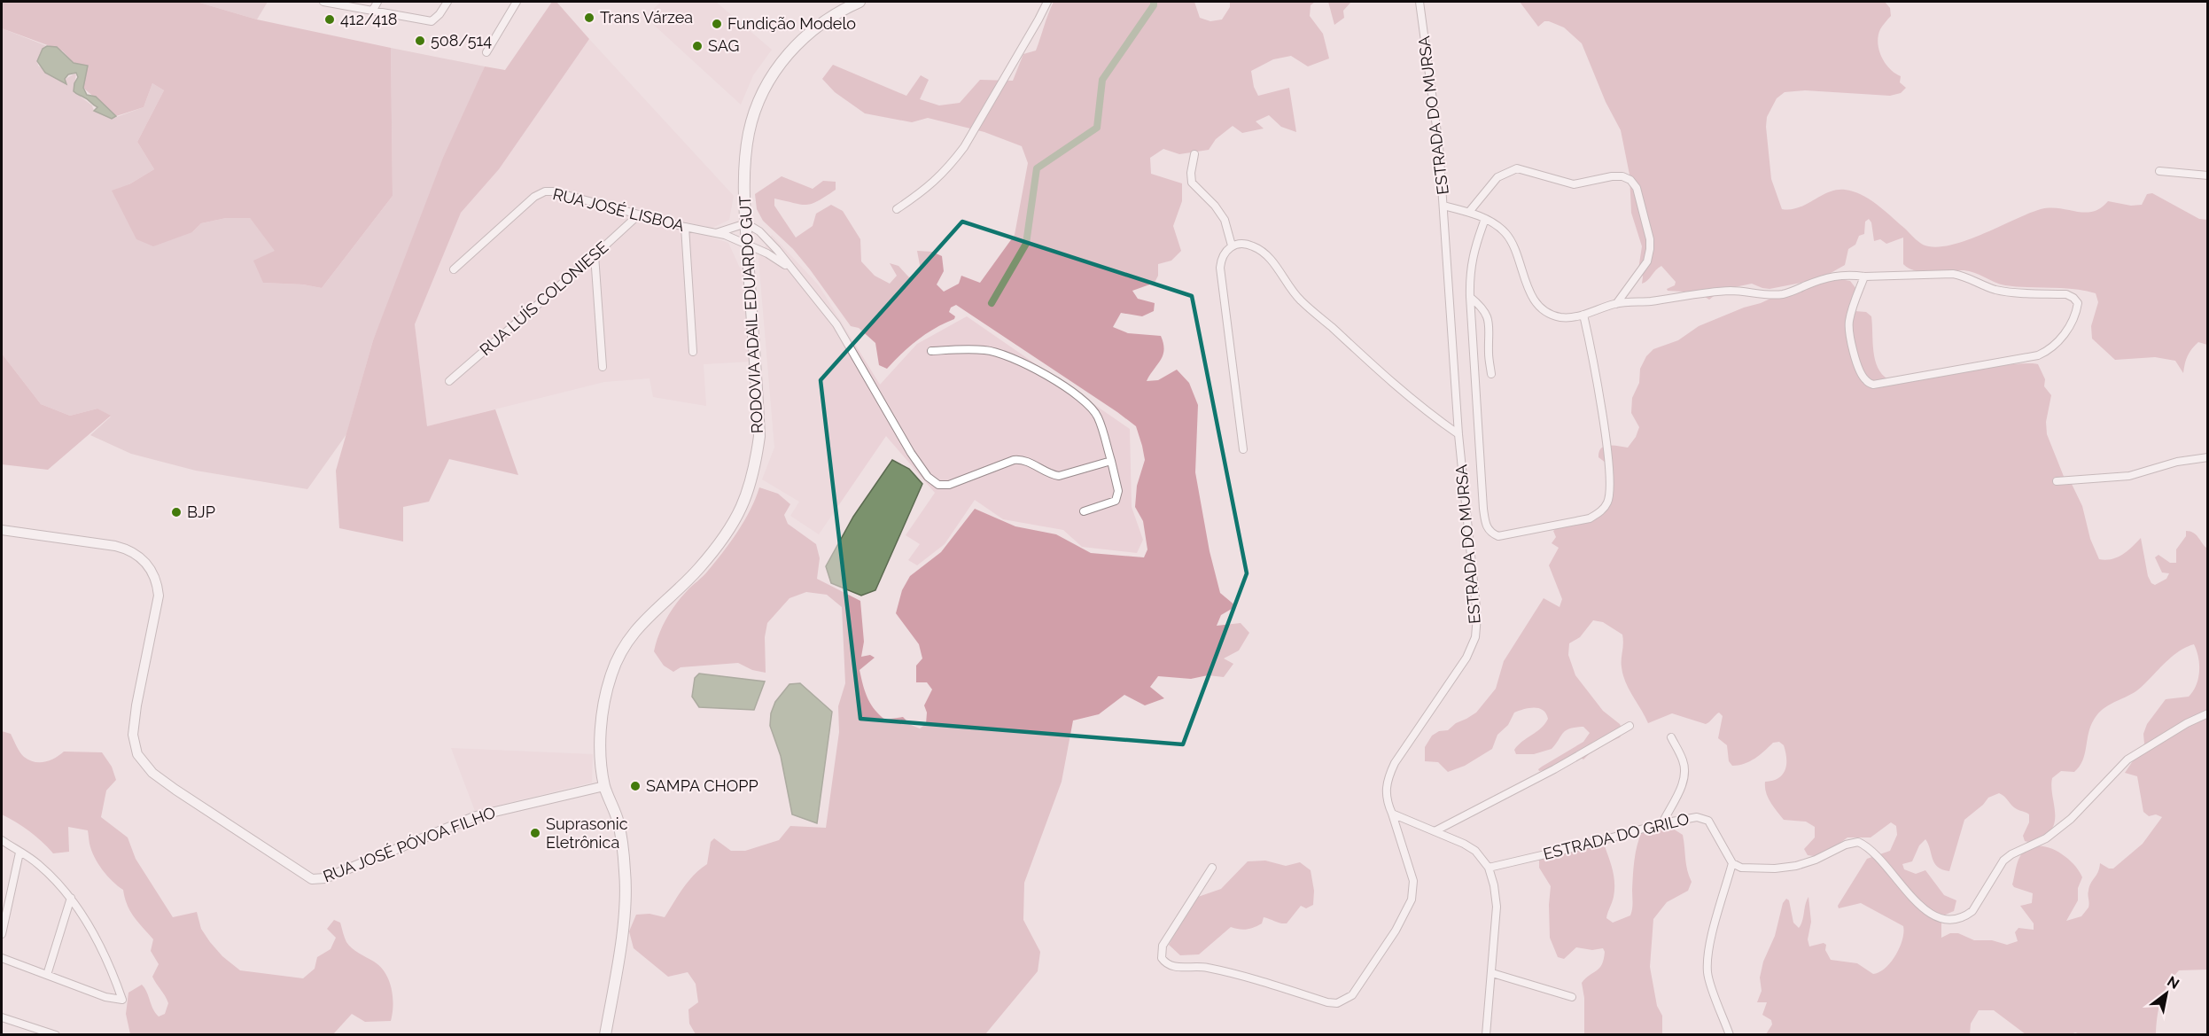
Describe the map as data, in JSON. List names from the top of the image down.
{
  "streets": {
    "main road": ["RODOVIA ADAIL EDUARDO GUT"],
    "street": [
      "ESTRADA DO MURSA",
      "RUA JOSÉ LISBOA",
      "RUA LUÍS COLONIESE",
      "ESTRADA DO GRILO",
      "RUA JOSÉ PÓVOA FILHO"
    ]
  },
  "crossings": [
    ["RUA JOSÉ LISBOA", "RUA LUÍS COLONIESE"],
    ["RUA JOSÉ LISBOA", "RODOVIA ADAIL EDUARDO GUT"],
    ["RODOVIA ADAIL EDUARDO GUT", "RUA JOSÉ PÓVOA FILHO"]
  ],
  "places": [
    "Trans Várzea",
    "412/418",
    "Fundição Modelo",
    "508/514",
    "SAG",
    "BJP",
    "SAMPA CHOPP",
    "Suprasonic Eletrônica"
  ],
  "north": "top right"
}
